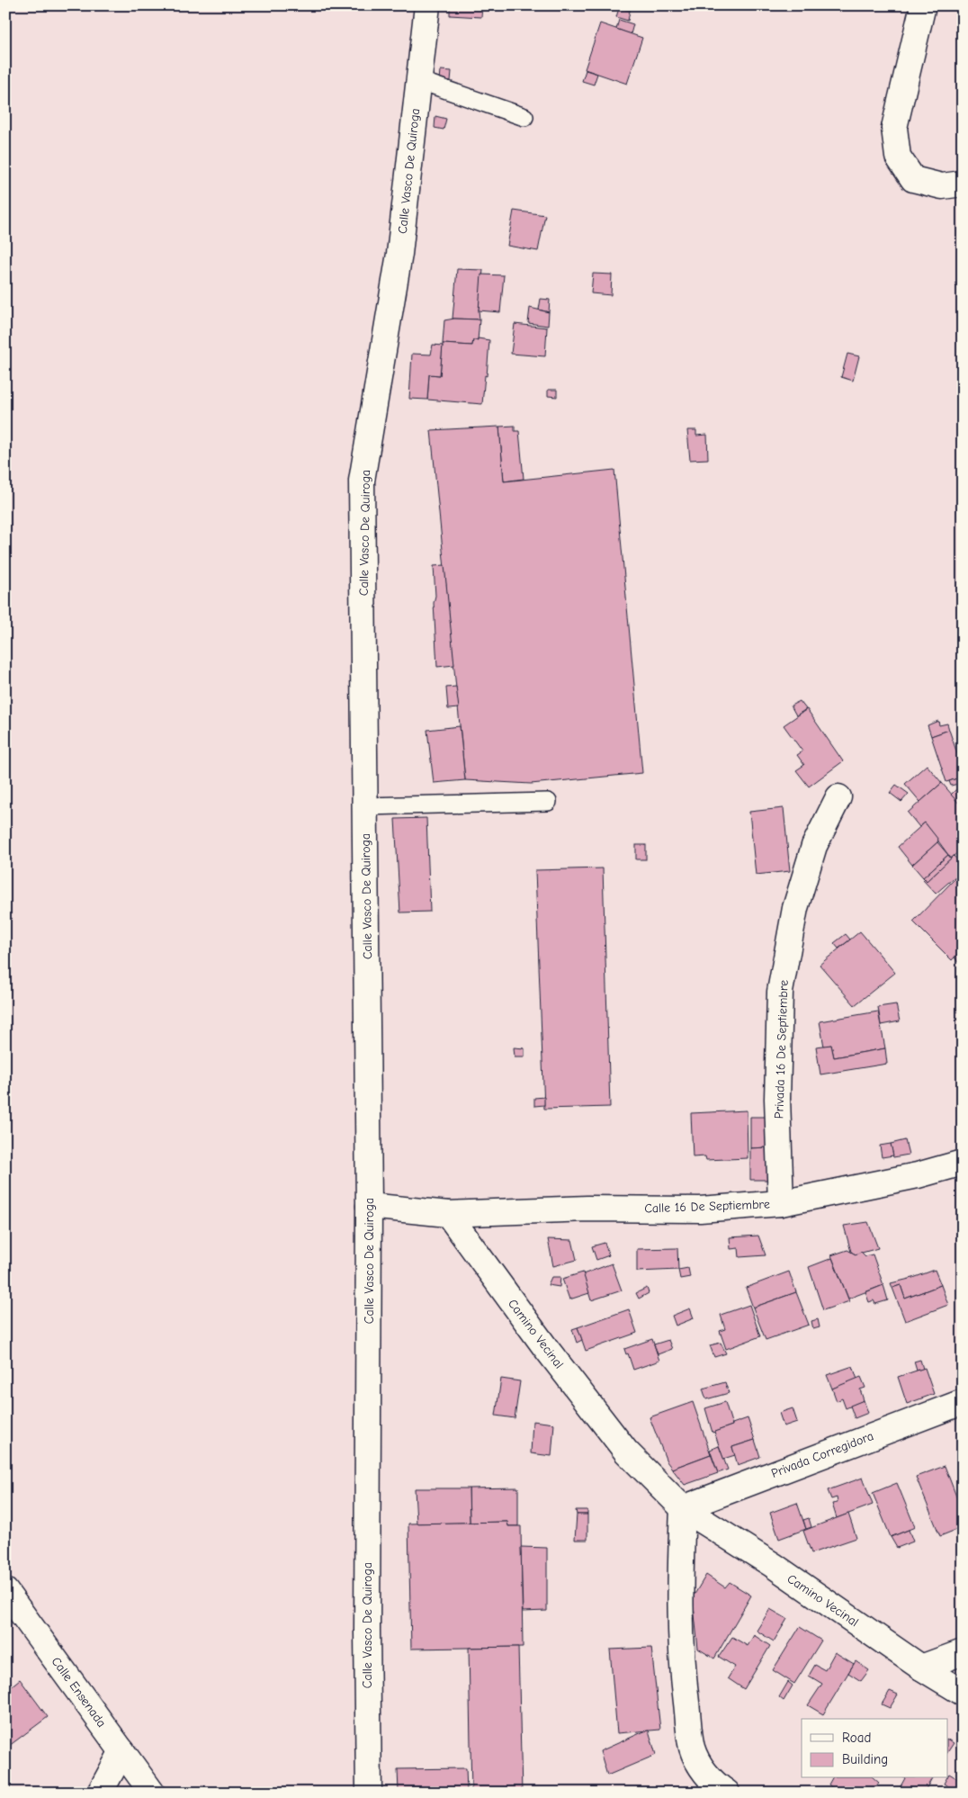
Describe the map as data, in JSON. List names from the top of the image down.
{
  "streets": {
    "street": [
      "Calle Vasco De Quiroga",
      "Privada 16 De Septiembre",
      "Calle 16 De Septiembre",
      "Camino Vecinal",
      "Privada Corregidora",
      "Calle Ensenada"
    ]
  },
  "crossings": [
    ["Privada 16 De Septiembre", "Calle 16 De Septiembre"],
    ["Calle 16 De Septiembre", "Camino Vecinal"],
    ["Camino Vecinal", "Privada Corregidora"]
  ],
  "legend": ["Road", "Building"]
}
